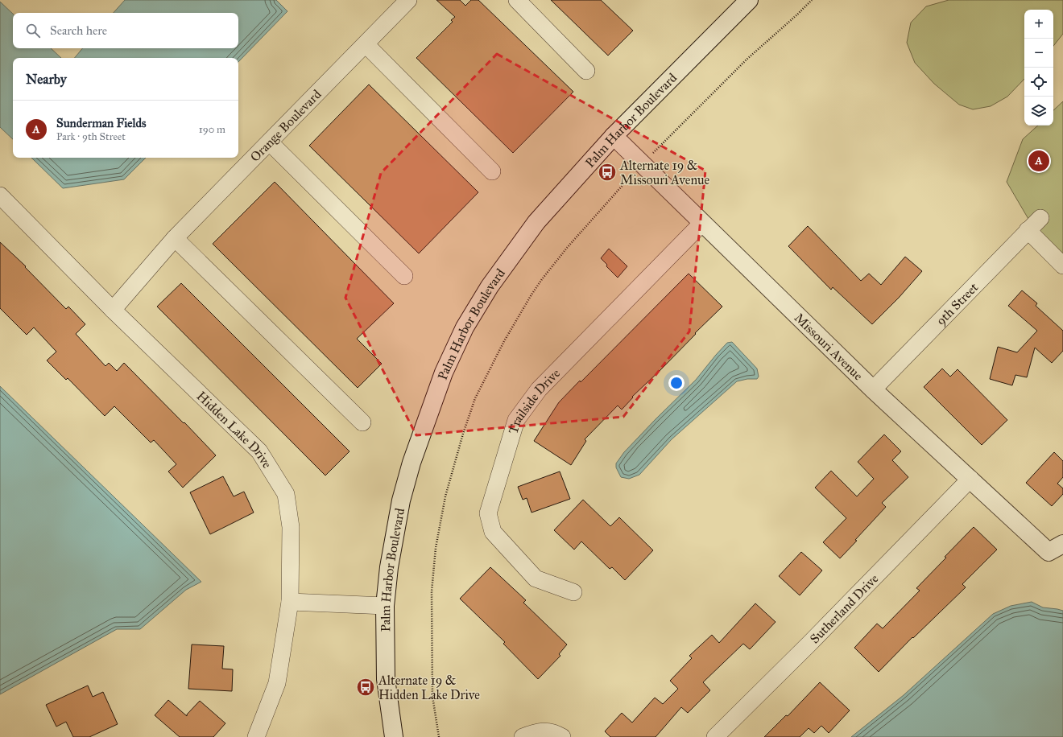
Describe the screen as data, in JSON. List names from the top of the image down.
{
  "streets": {
    "main road": ["Palm Harbor Boulevard", "Missouri Avenue"],
    "street": [
      "Orange Boulevard",
      "9th Street",
      "Trailside Drive",
      "Hidden Lake Drive",
      "Sutherland Drive"
    ]
  },
  "crossings": [
    ["Palm Harbor Boulevard", "Missouri Avenue"],
    ["Orange Boulevard", "Hidden Lake Drive"],
    ["9th Street", "Missouri Avenue"],
    ["Missouri Avenue", "Trailside Drive"],
    ["Missouri Avenue", "Sutherland Drive"]
  ],
  "places": {
    "bus stop": ["Alternate 19 & Missouri Avenue", "Alternate 19 & Hidden Lake Drive"]
  },
  "page": {
    "map_buttons": ["+", "−"],
    "search": "Search here",
    "heading": "Nearby",
    "list": [
      {
        "mark": "A",
        "name": "Sunderman Fields",
        "note": "Park · 9th Street",
        "value": "190 m"
      }
    ],
    "pins": "A"
  }
}
